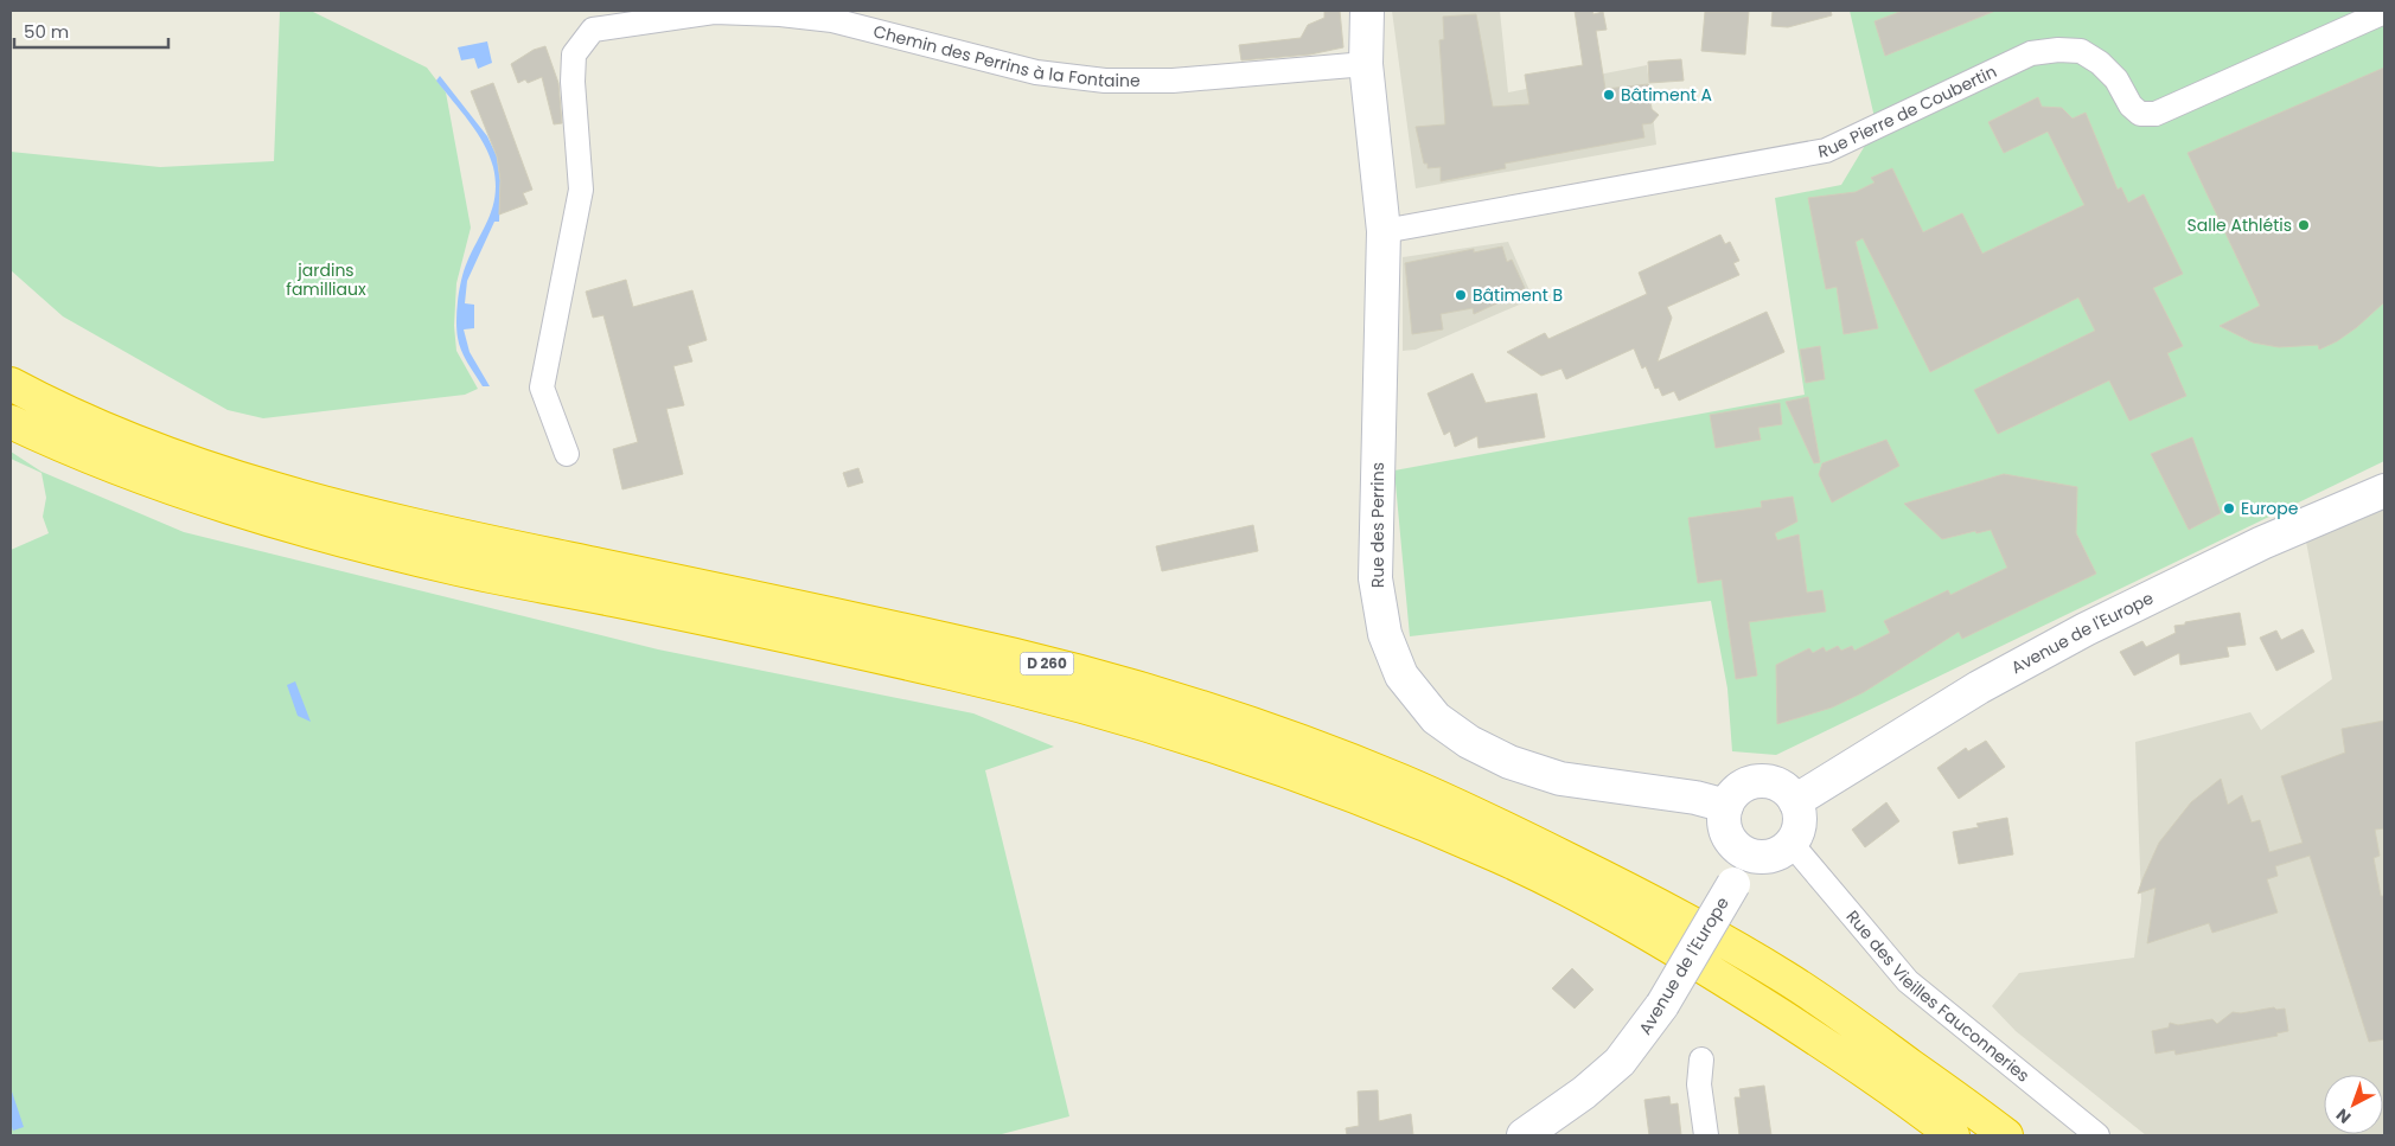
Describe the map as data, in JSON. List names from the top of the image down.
{
  "streets": {
    "highway": ["D 260"],
    "street": [
      "Chemin des Perrins à la Fontaine",
      "Rue Pierre de Coubertin",
      "Rue des Perrins",
      "Avenue de l'Europe",
      "Rue des Vieilles Fauconneries"
    ]
  },
  "crossings": [
    ["Chemin des Perrins à la Fontaine", "Rue des Perrins"],
    ["Rue Pierre de Coubertin", "Rue des Perrins"],
    ["Rue des Perrins", "Avenue de l'Europe"],
    ["Rue des Perrins", "Rue des Vieilles Fauconneries"],
    ["Avenue de l'Europe", "Rue des Vieilles Fauconneries"]
  ],
  "parks": ["jardins familliaux"],
  "places": [
    "Bâtiment A",
    "Salle Athlétis",
    "Bâtiment B",
    "Europe"
  ],
  "scale_bar": "50 m",
  "north": "bottom left"
}
